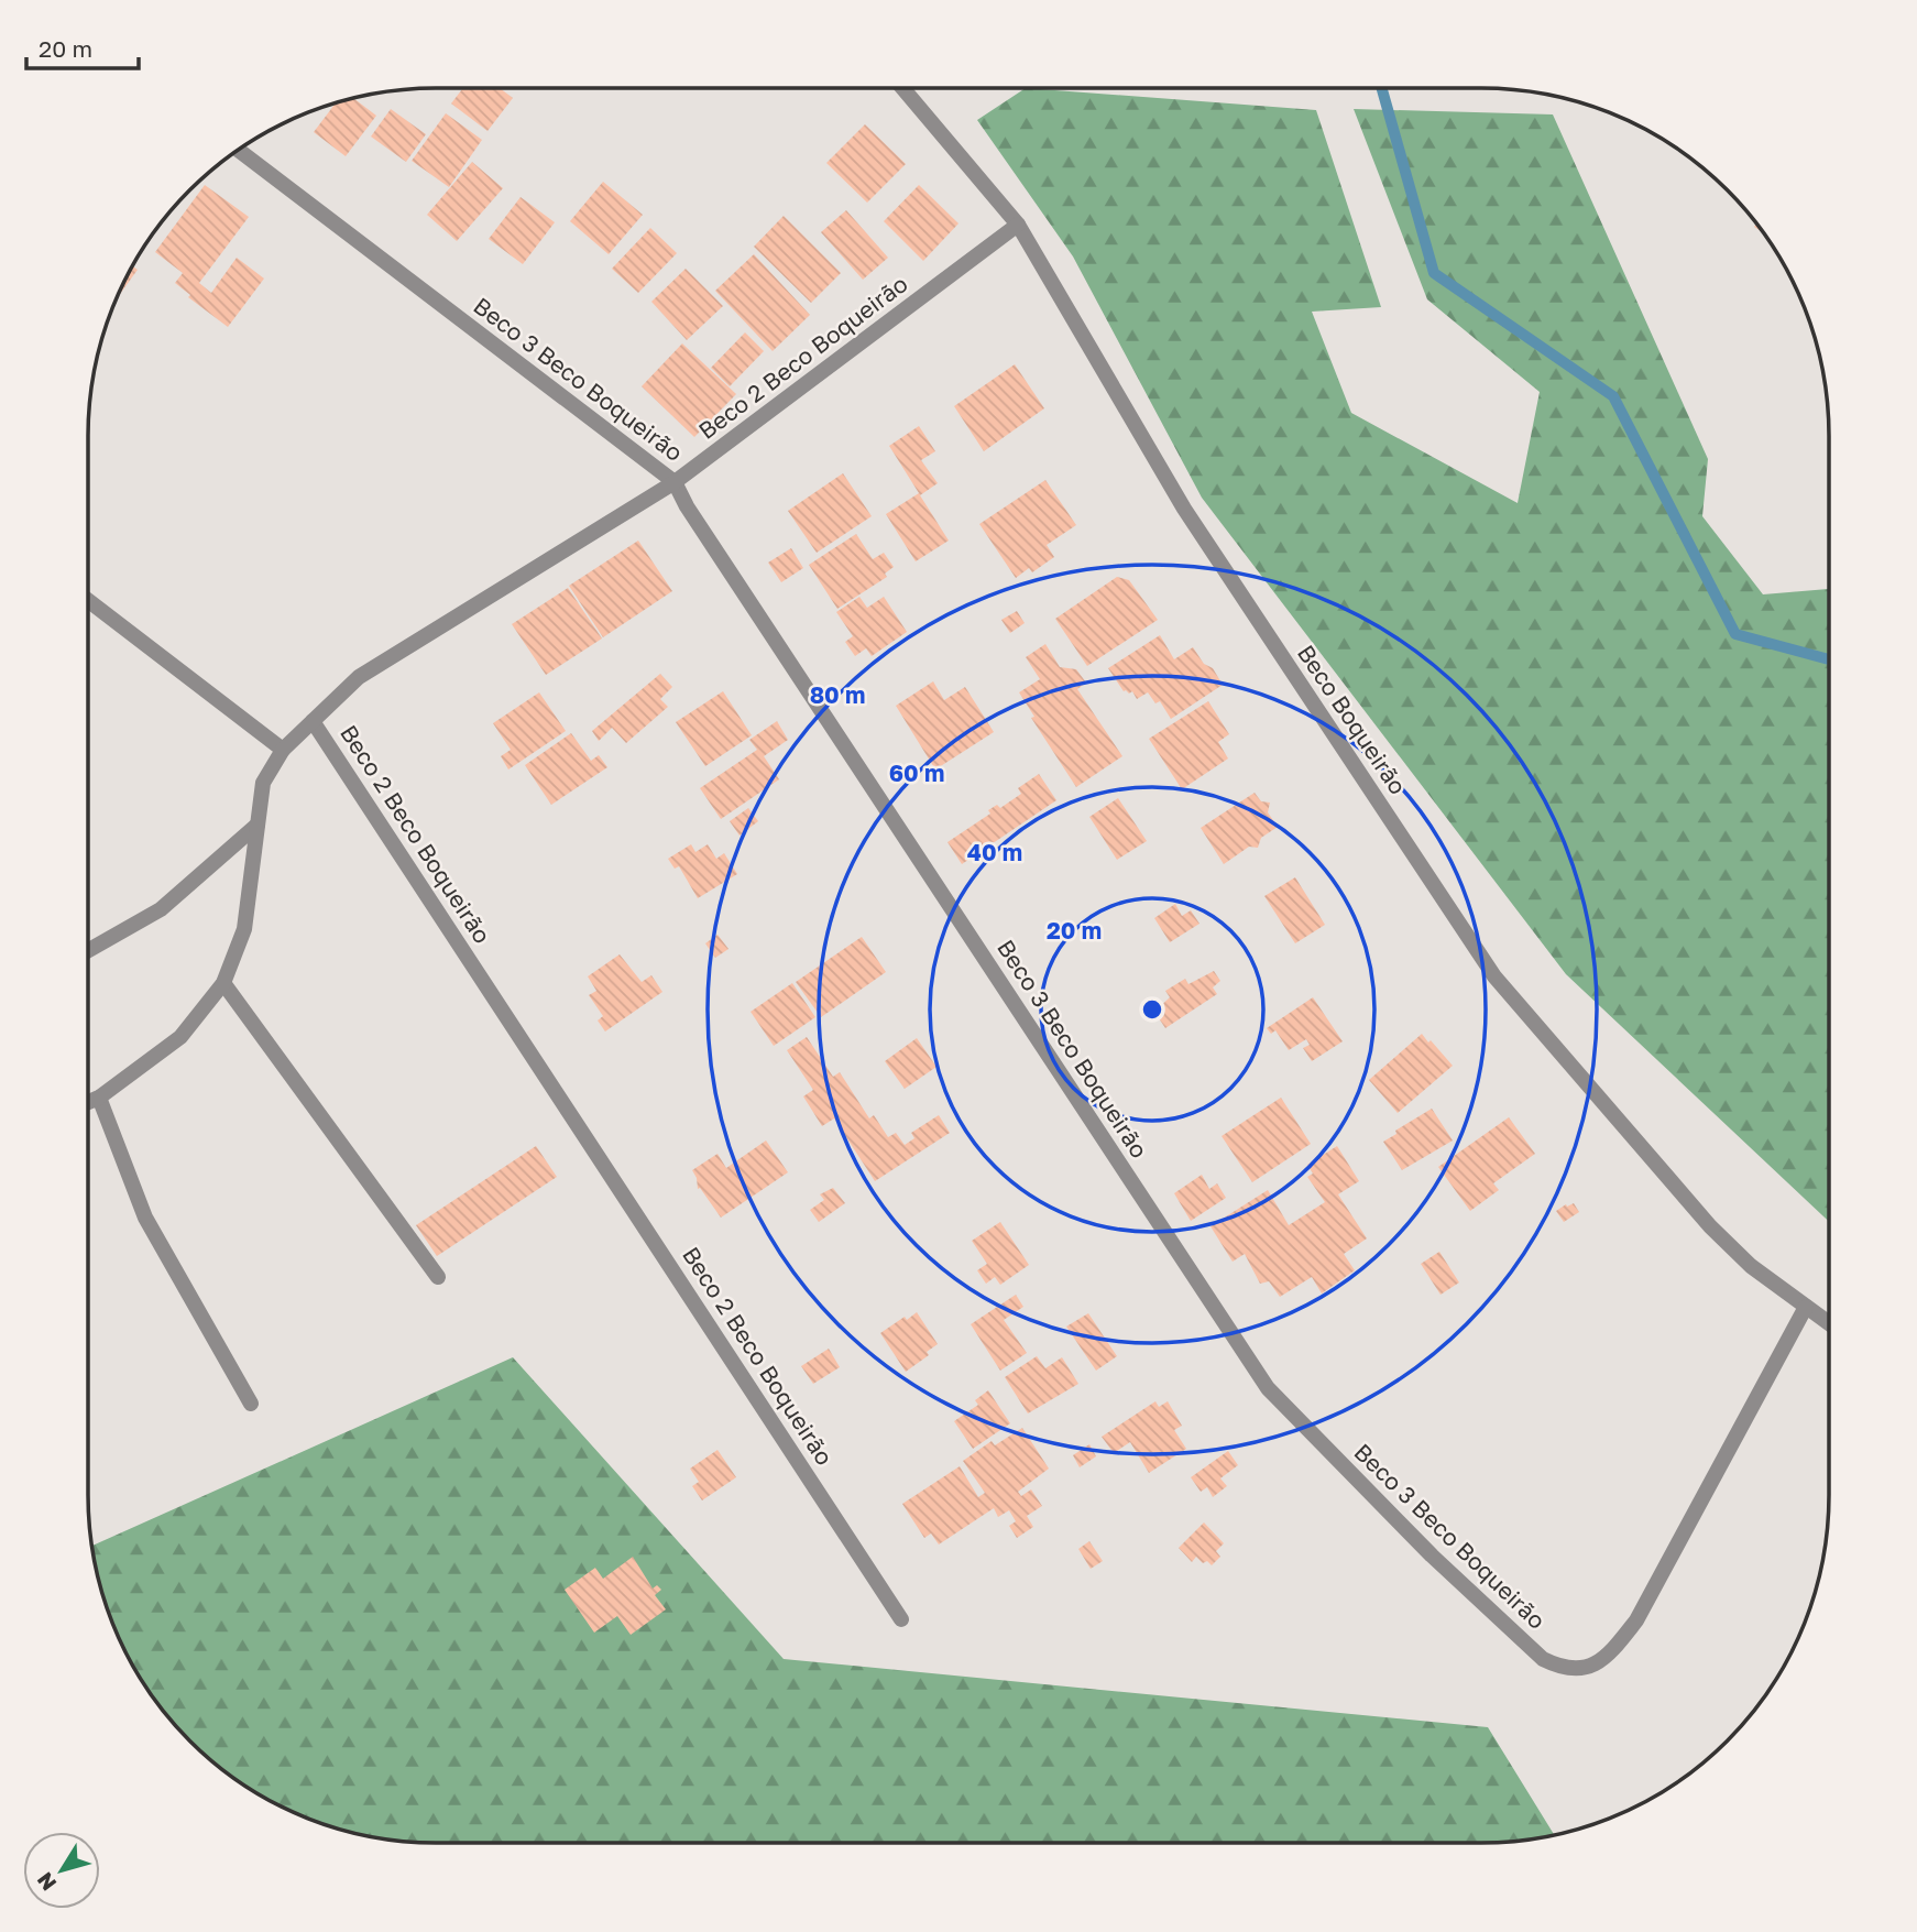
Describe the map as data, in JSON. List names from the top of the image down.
{
  "streets": {
    "street": ["Beco 2 Beco Boqueirão", "Beco 3 Beco Boqueirão", "Beco Boqueirão"]
  },
  "crossings": [
    ["Beco 2 Beco Boqueirão", "Beco 3 Beco Boqueirão"],
    ["Beco 2 Beco Boqueirão", "Beco Boqueirão"],
    ["Beco 3 Beco Boqueirão", "Beco Boqueirão"]
  ],
  "scale_bar": "20 m",
  "north": "bottom left",
  "rings": [
    "80 m",
    "60 m",
    "40 m",
    "20 m"
  ]
}
